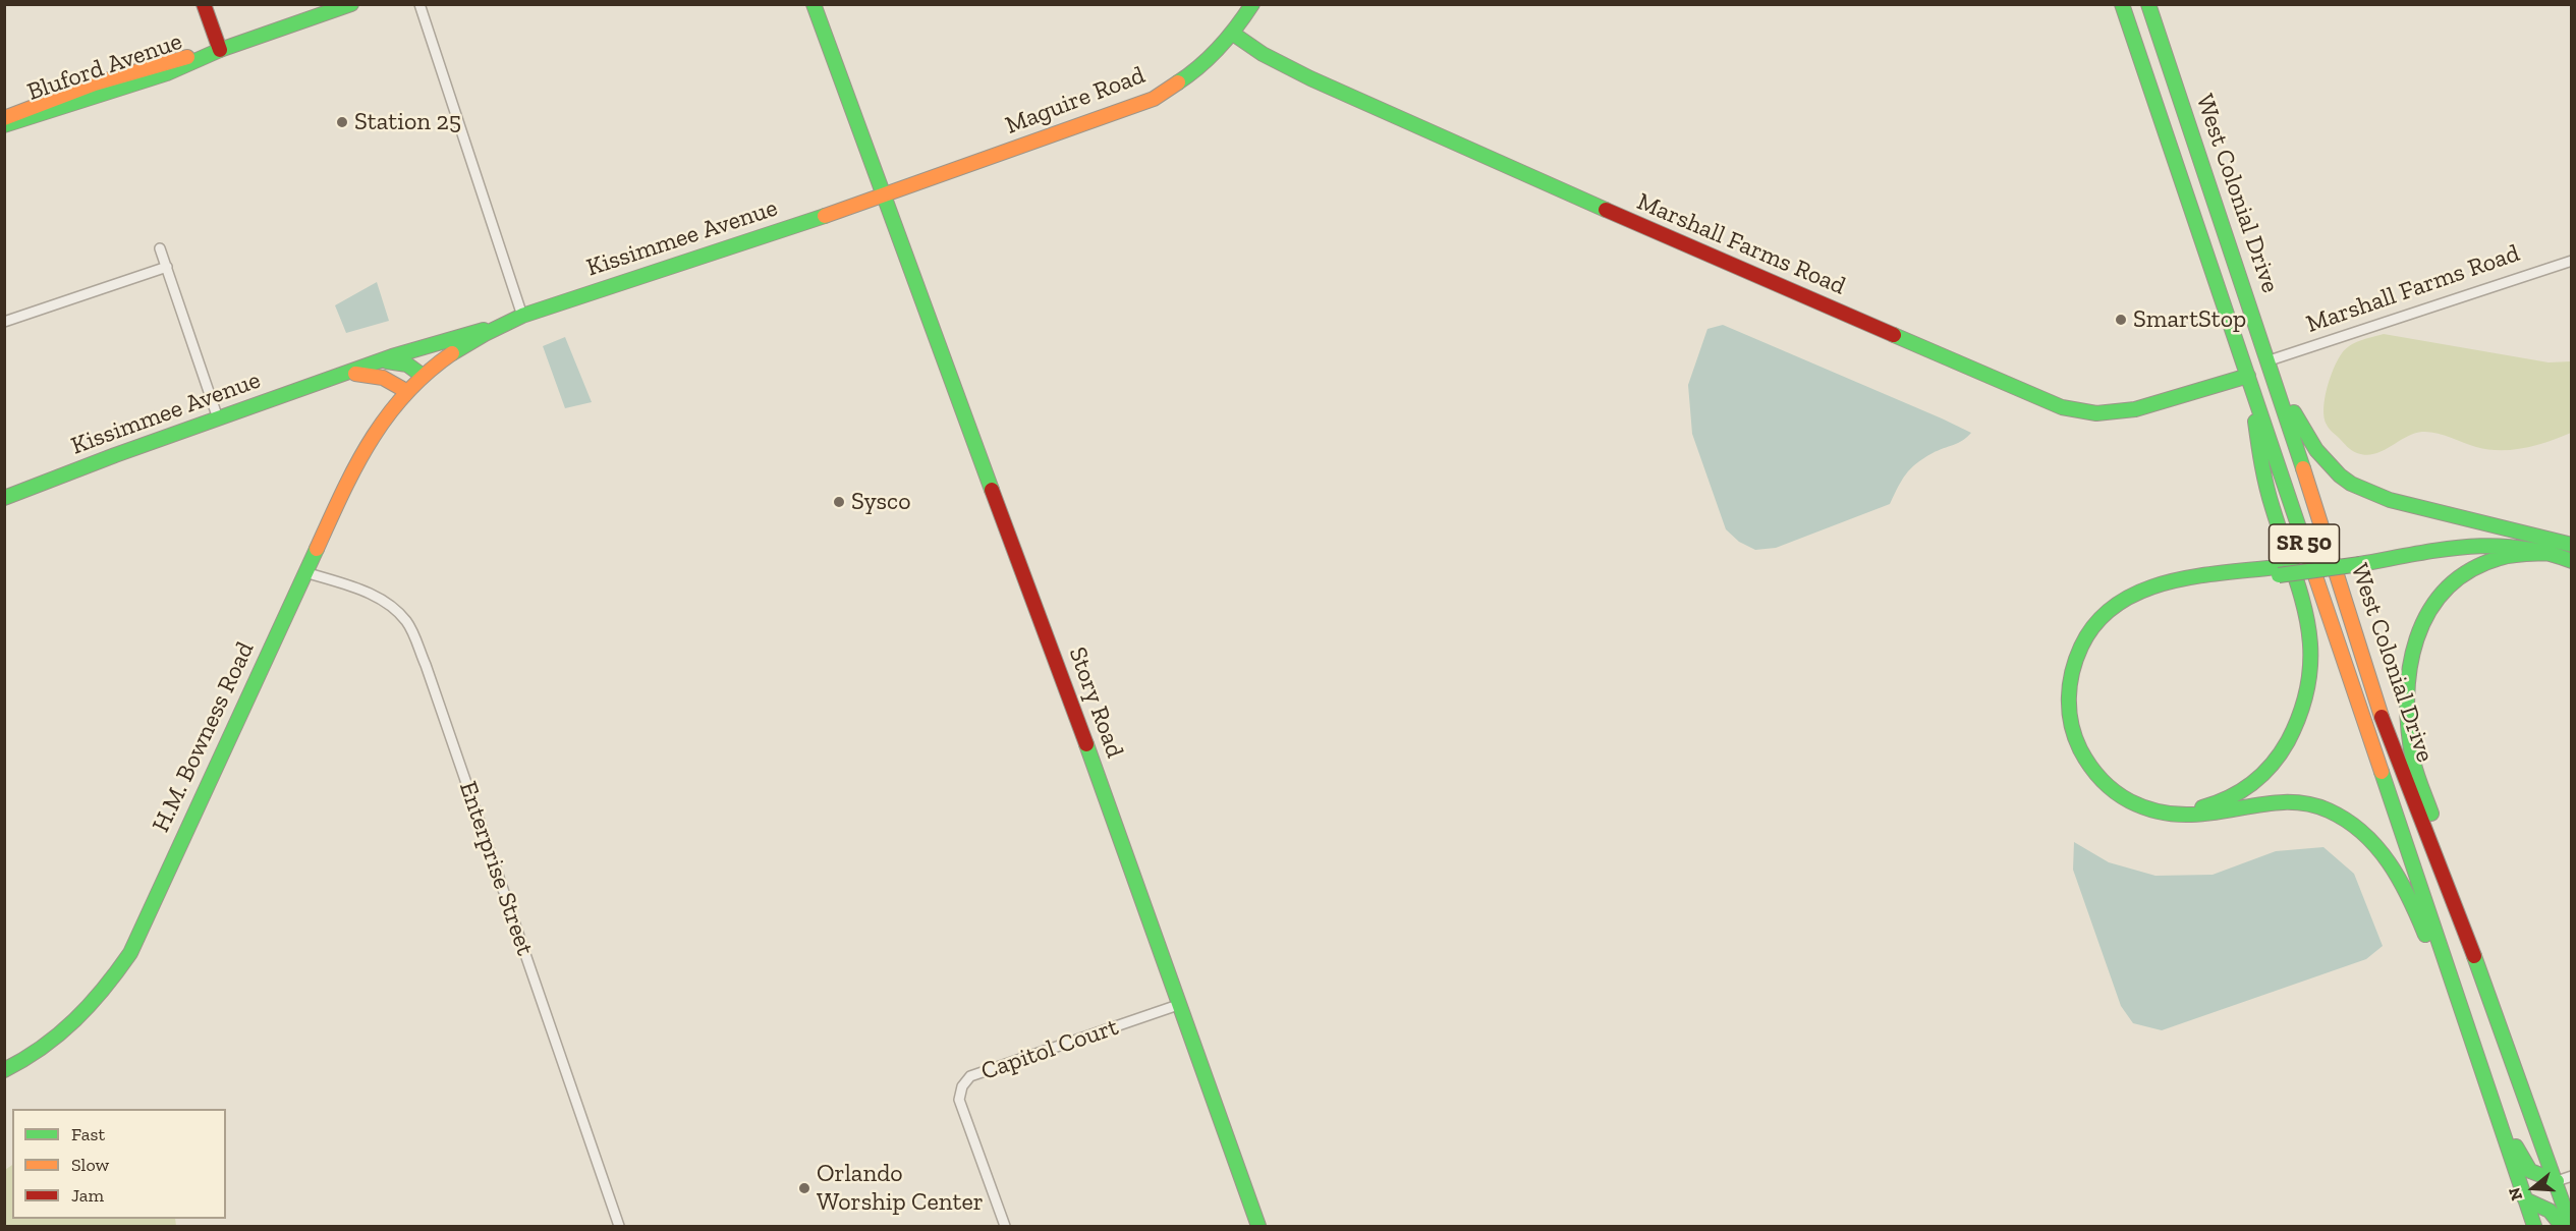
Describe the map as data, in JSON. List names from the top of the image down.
{
  "streets": {
    "main road": [
      "Bluford Avenue",
      "Maguire Road",
      "West Colonial Drive",
      "Kissimmee Avenue",
      "Marshall Farms Road",
      "SR 50",
      "Story Road",
      "H.M. Bowness Road"
    ],
    "street": ["Enterprise Street", "Capitol Court"]
  },
  "crossings": [
    ["Maguire Road", "Kissimmee Avenue"],
    ["Maguire Road", "Marshall Farms Road"],
    ["Maguire Road", "Story Road"],
    ["West Colonial Drive", "Marshall Farms Road"],
    ["Kissimmee Avenue", "Story Road"],
    ["Kissimmee Avenue", "H.M. Bowness Road"],
    ["Story Road", "Capitol Court"],
    ["H.M. Bowness Road", "Enterprise Street"]
  ],
  "places": [
    "Station 25",
    "SmartStop",
    "Sysco",
    "Orlando Worship Center"
  ],
  "legend": ["Fast", "Slow", "Jam"],
  "north": "left"
}
